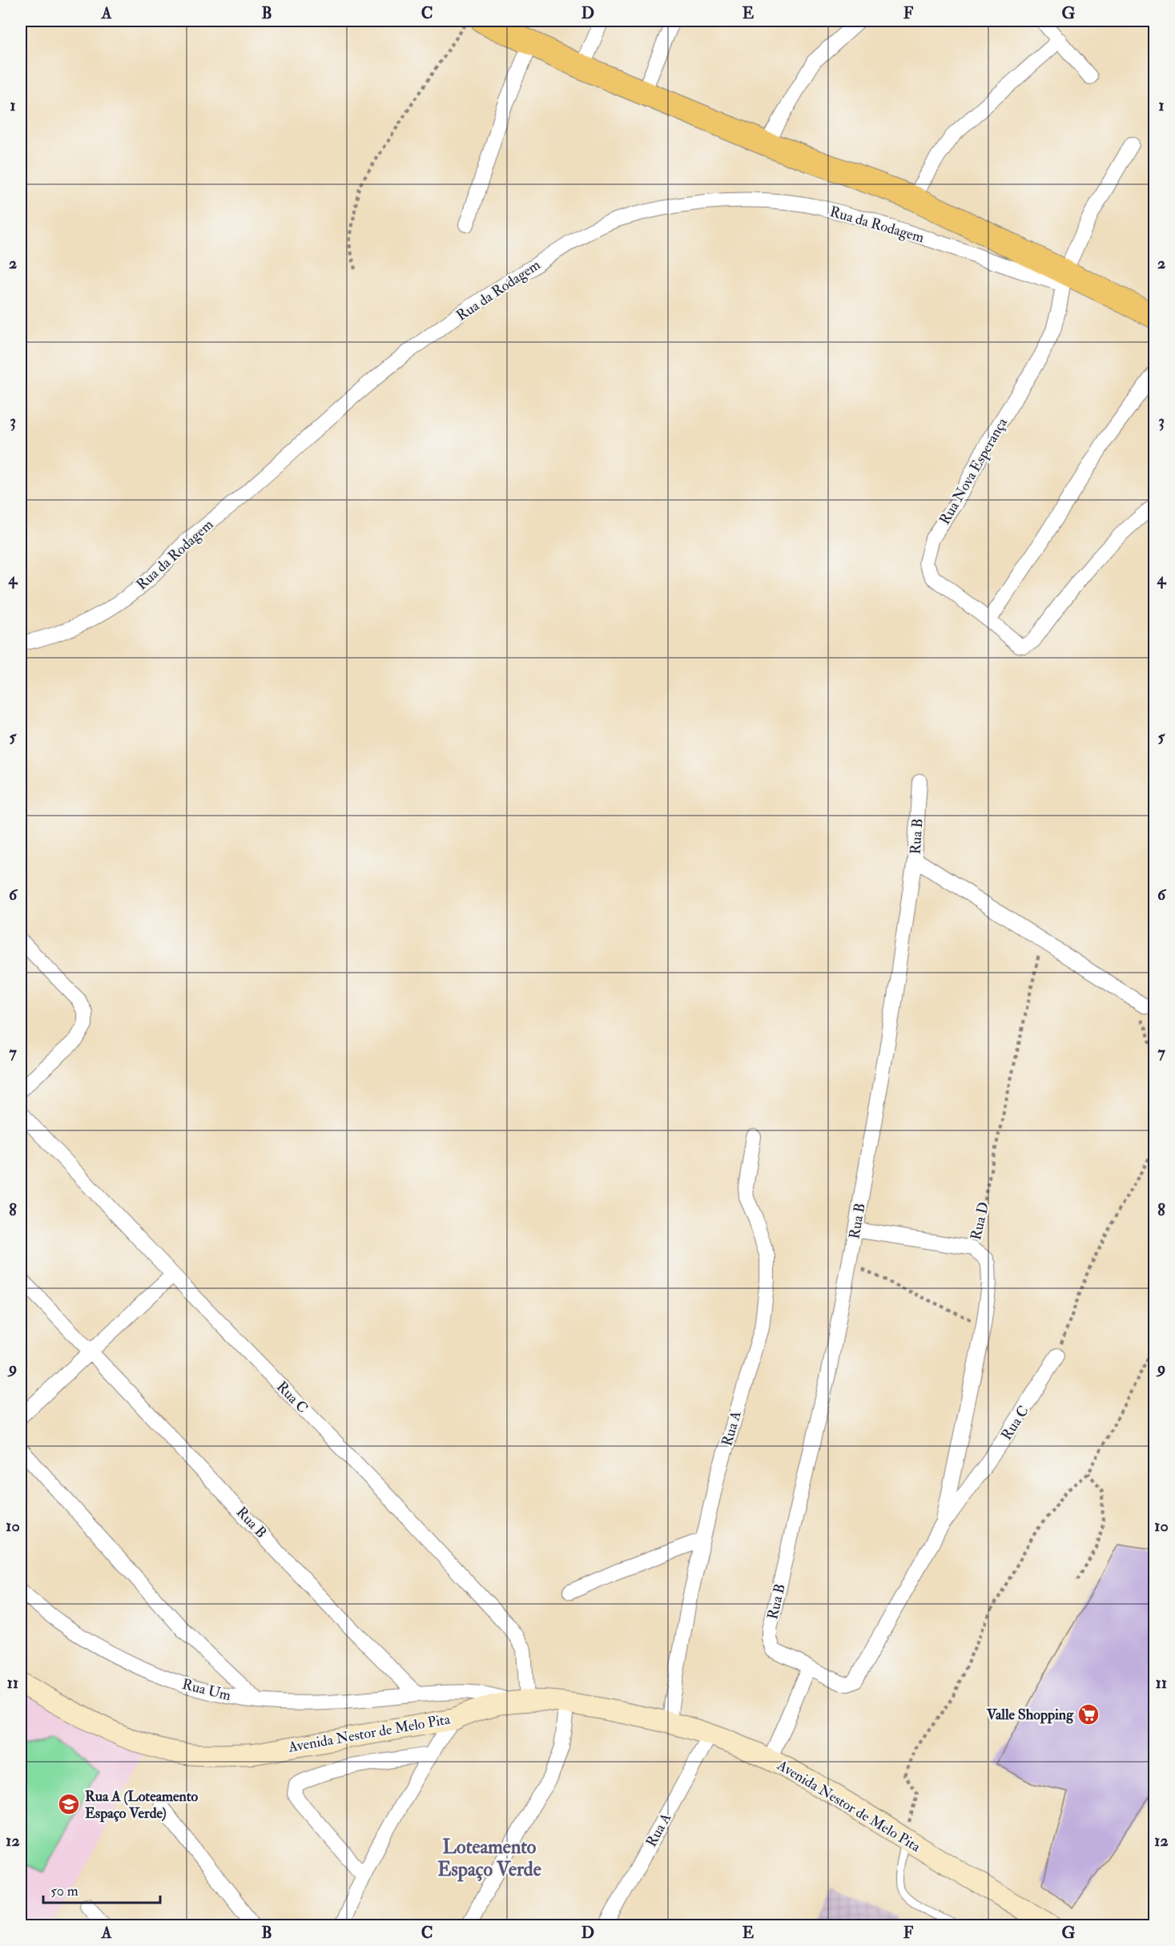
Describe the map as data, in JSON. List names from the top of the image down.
{
  "streets": {
    "main road": ["Avenida Nestor de Melo Pita"],
    "street": [
      "Rua da Rodagem",
      "Rua Nova Esperança",
      "Rua B",
      "Rua D",
      "Rua C",
      "Rua A",
      "Rua Um"
    ]
  },
  "crossings": [
    ["Rua da Rodagem", "Rua Nova Esperança"],
    ["Rua B", "Rua C"],
    ["Rua B", "Rua Um"],
    ["Rua D", "Rua C"],
    ["Rua C", "Avenida Nestor de Melo Pita"],
    ["Rua A", "Avenida Nestor de Melo Pita"]
  ],
  "districts": ["Loteamento Espaço Verde"],
  "places": {
    "supermarket": ["Valle Shopping"],
    "school or university": ["Rua A (Loteamento Espaço Verde)"]
  },
  "scale_bar": "50 m",
  "grid": {
    "columns": [
      "A",
      "B",
      "C",
      "D",
      "E",
      "F",
      "G"
    ],
    "rows": [
      "1",
      "2",
      "3",
      "4",
      "5",
      "6",
      "7",
      "8",
      "9",
      "10",
      "11",
      "12"
    ]
  }
}
